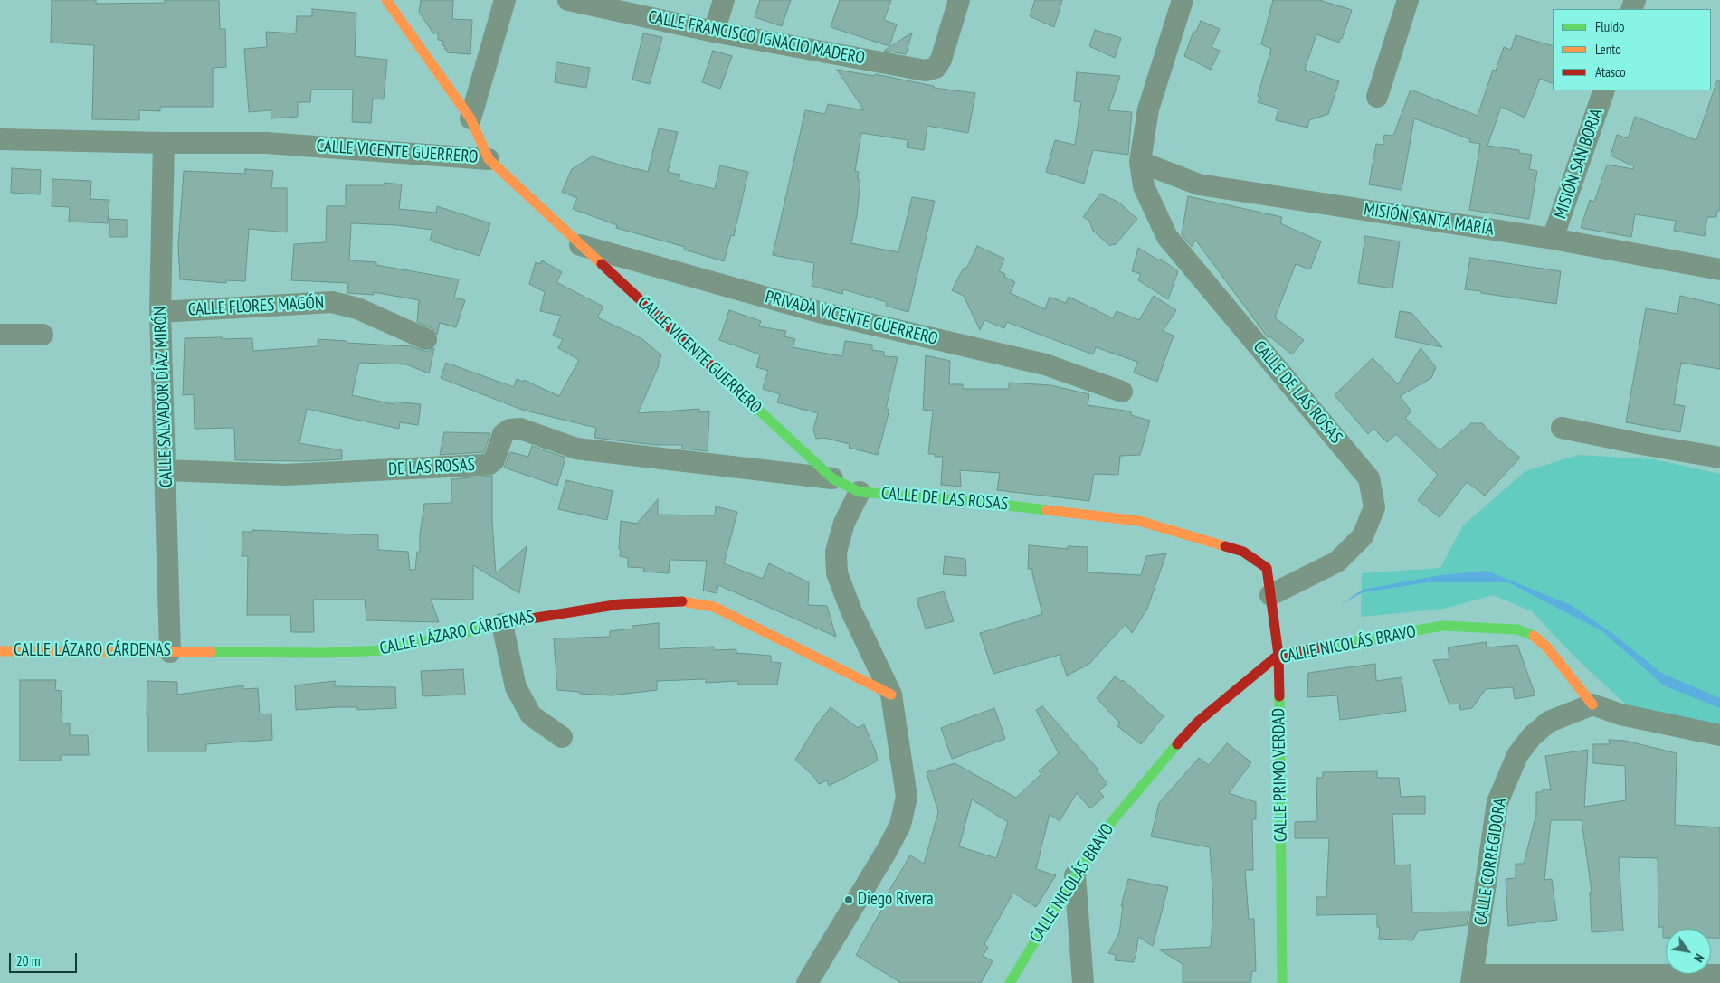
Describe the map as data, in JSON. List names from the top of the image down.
{
  "streets": {
    "street": [
      "CALLE FRANCISCO IGNACIO MADERO",
      "CALLE VICENTE GUERRERO",
      "MISIÓN SAN BORJA",
      "MISIÓN SANTA MARÍA",
      "CALLE FLORES MAGÓN",
      "PRIVADA VICENTE GUERRERO",
      "CALLE DE LAS ROSAS",
      "CALLE SALVADOR DÍAZ MIRÓN",
      "DE LAS ROSAS",
      "CALLE LÁZARO CÁRDENAS",
      "CALLE NICOLÁS BRAVO",
      "CALLE PRIMO VERDAD",
      "CALLE CORREGIDORA"
    ]
  },
  "crossings": [
    ["CALLE VICENTE GUERRERO", "PRIVADA VICENTE GUERRERO"],
    ["CALLE VICENTE GUERRERO", "CALLE DE LAS ROSAS"],
    ["CALLE VICENTE GUERRERO", "CALLE SALVADOR DÍAZ MIRÓN"],
    ["CALLE VICENTE GUERRERO", "DE LAS ROSAS"],
    ["MISIÓN SAN BORJA", "MISIÓN SANTA MARÍA"],
    ["MISIÓN SANTA MARÍA", "CALLE DE LAS ROSAS"],
    ["CALLE FLORES MAGÓN", "CALLE SALVADOR DÍAZ MIRÓN"],
    ["CALLE DE LAS ROSAS", "DE LAS ROSAS"],
    ["CALLE DE LAS ROSAS", "CALLE PRIMO VERDAD"],
    ["CALLE SALVADOR DÍAZ MIRÓN", "DE LAS ROSAS"],
    ["CALLE SALVADOR DÍAZ MIRÓN", "CALLE LÁZARO CÁRDENAS"],
    ["CALLE NICOLÁS BRAVO", "CALLE PRIMO VERDAD"],
    ["CALLE NICOLÁS BRAVO", "CALLE CORREGIDORA"]
  ],
  "places": ["Diego Rivera"],
  "legend": ["Fluido", "Lento", "Atasco"],
  "scale_bar": "20 m",
  "north": "bottom right"
}
